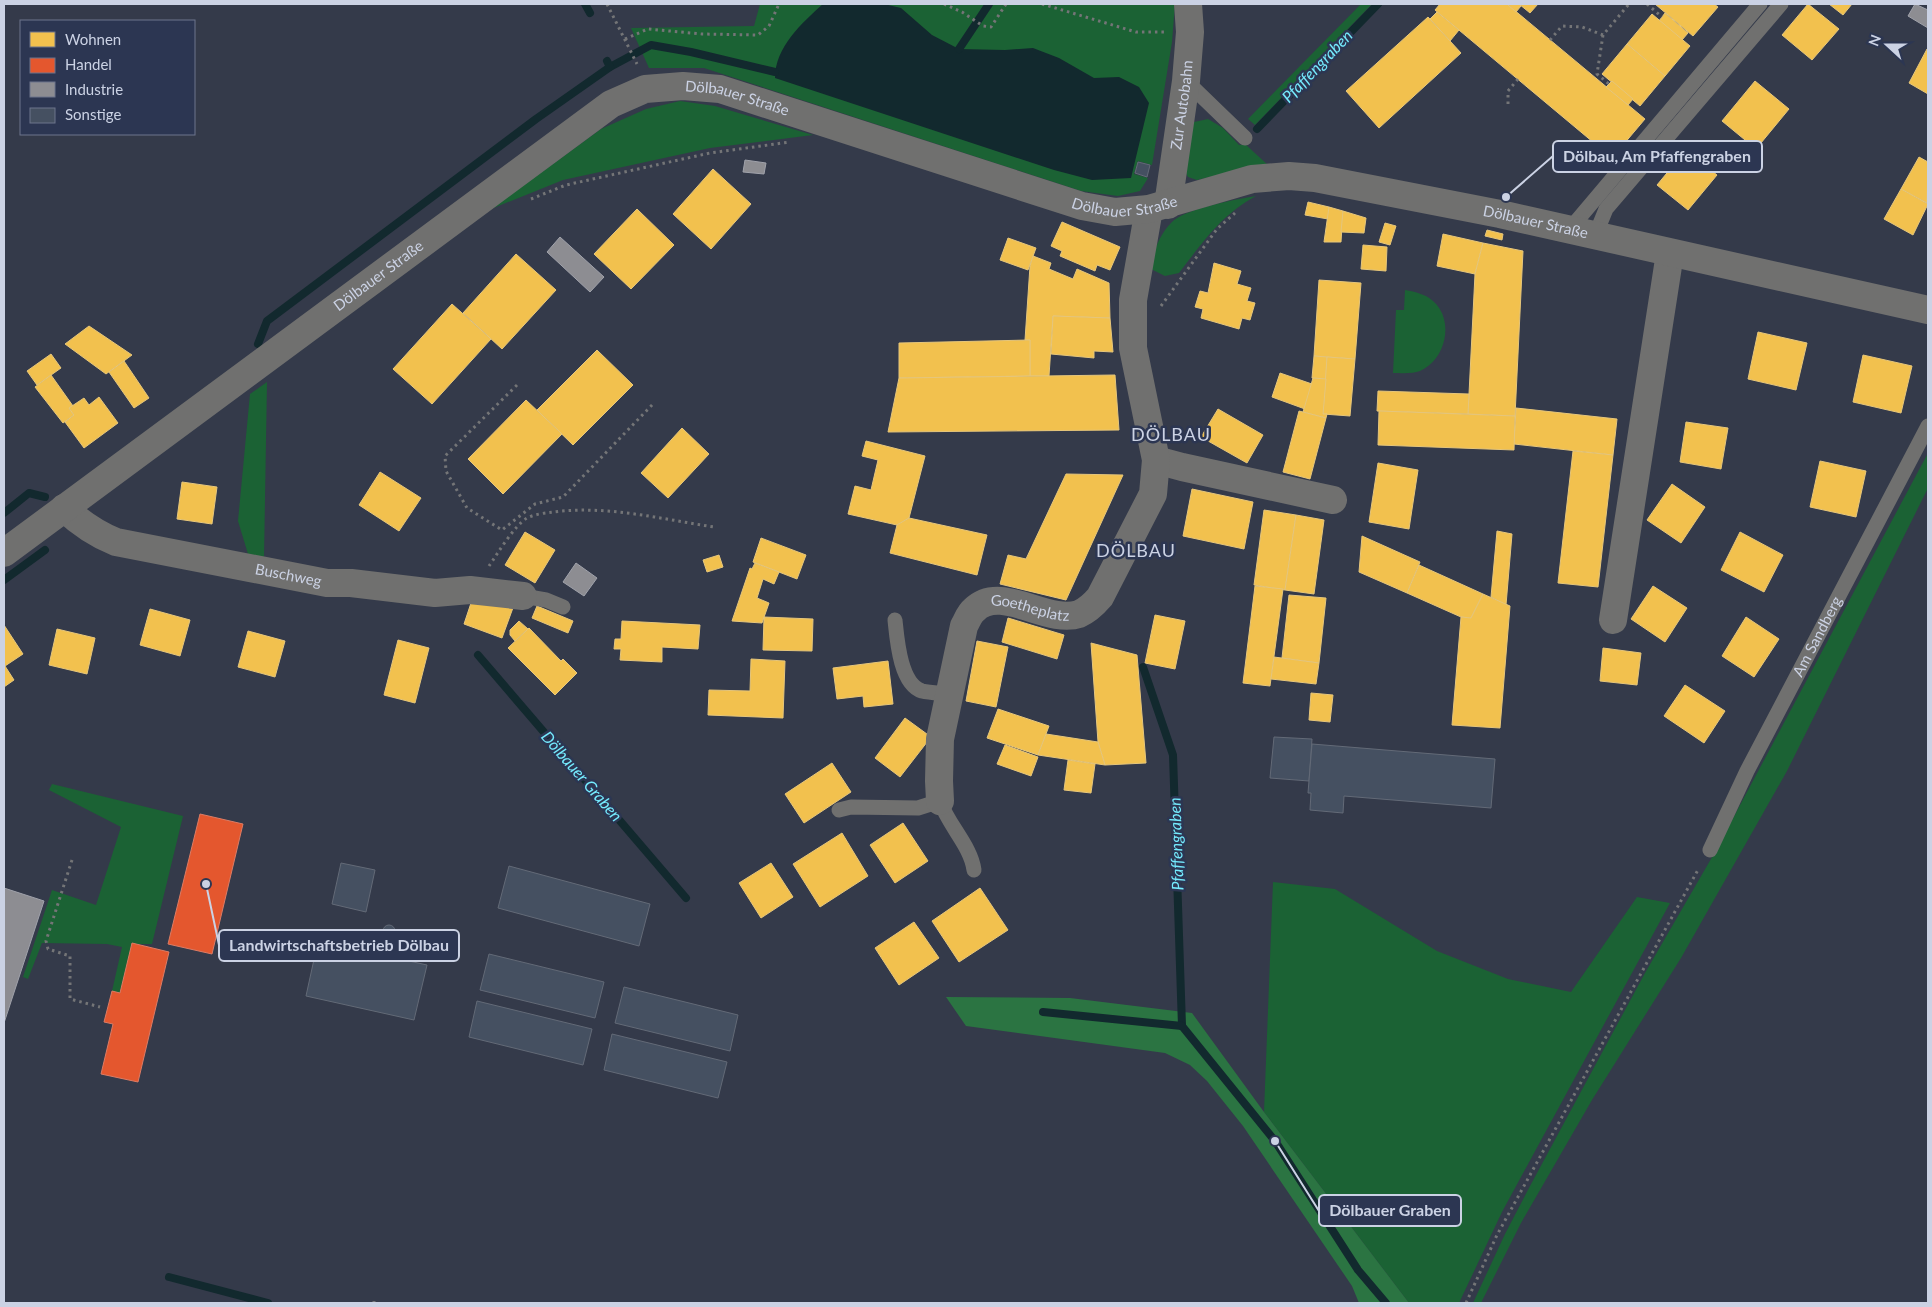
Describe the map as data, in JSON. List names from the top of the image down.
{
  "streets": {
    "street": [
      "Dölbauer Straße",
      "Zur Autobahn",
      "Buschweg",
      "Goetheplatz"
    ],
    "lane": ["Am Sandberg"]
  },
  "crossings": [
    ["Dölbauer Straße", "Zur Autobahn"],
    ["Dölbauer Straße", "Buschweg"],
    ["Dölbauer Straße", "Goetheplatz"],
    ["Zur Autobahn", "Goetheplatz"]
  ],
  "districts": ["DÖLBAU", "DÖLBAU"],
  "water": ["Pfaffengraben", "Dölbauer Graben"],
  "places": ["Dölbau, Am Pfaffengraben", "Landwirtschaftsbetrieb Dölbau", "Dölbauer Graben"],
  "legend": [
    "Wohnen",
    "Handel",
    "Industrie",
    "Sonstige"
  ],
  "north": "left"
}
